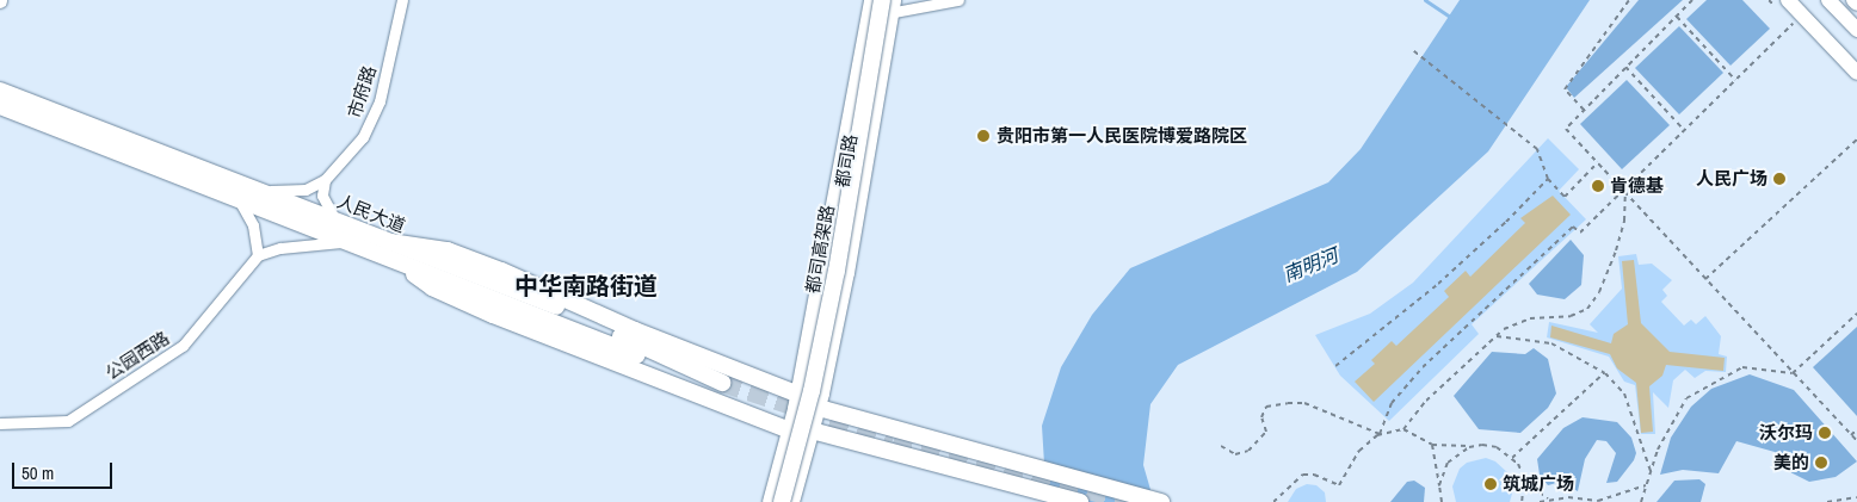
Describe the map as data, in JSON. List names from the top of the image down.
{
  "streets": {
    "main road": ["都司路", "人民大道", "都司高架路"],
    "street": ["市府路", "公园西路"]
  },
  "crossings": [
    ["都司路", "都司高架路"]
  ],
  "districts": ["中华南路街道"],
  "water": ["南明河"],
  "places": [
    "贵阳市第一人民医院博爱路院区",
    "人民广场",
    "肯德基",
    "沃尔玛",
    "美的",
    "筑城广场"
  ],
  "scale_bar": "50 m"
}
